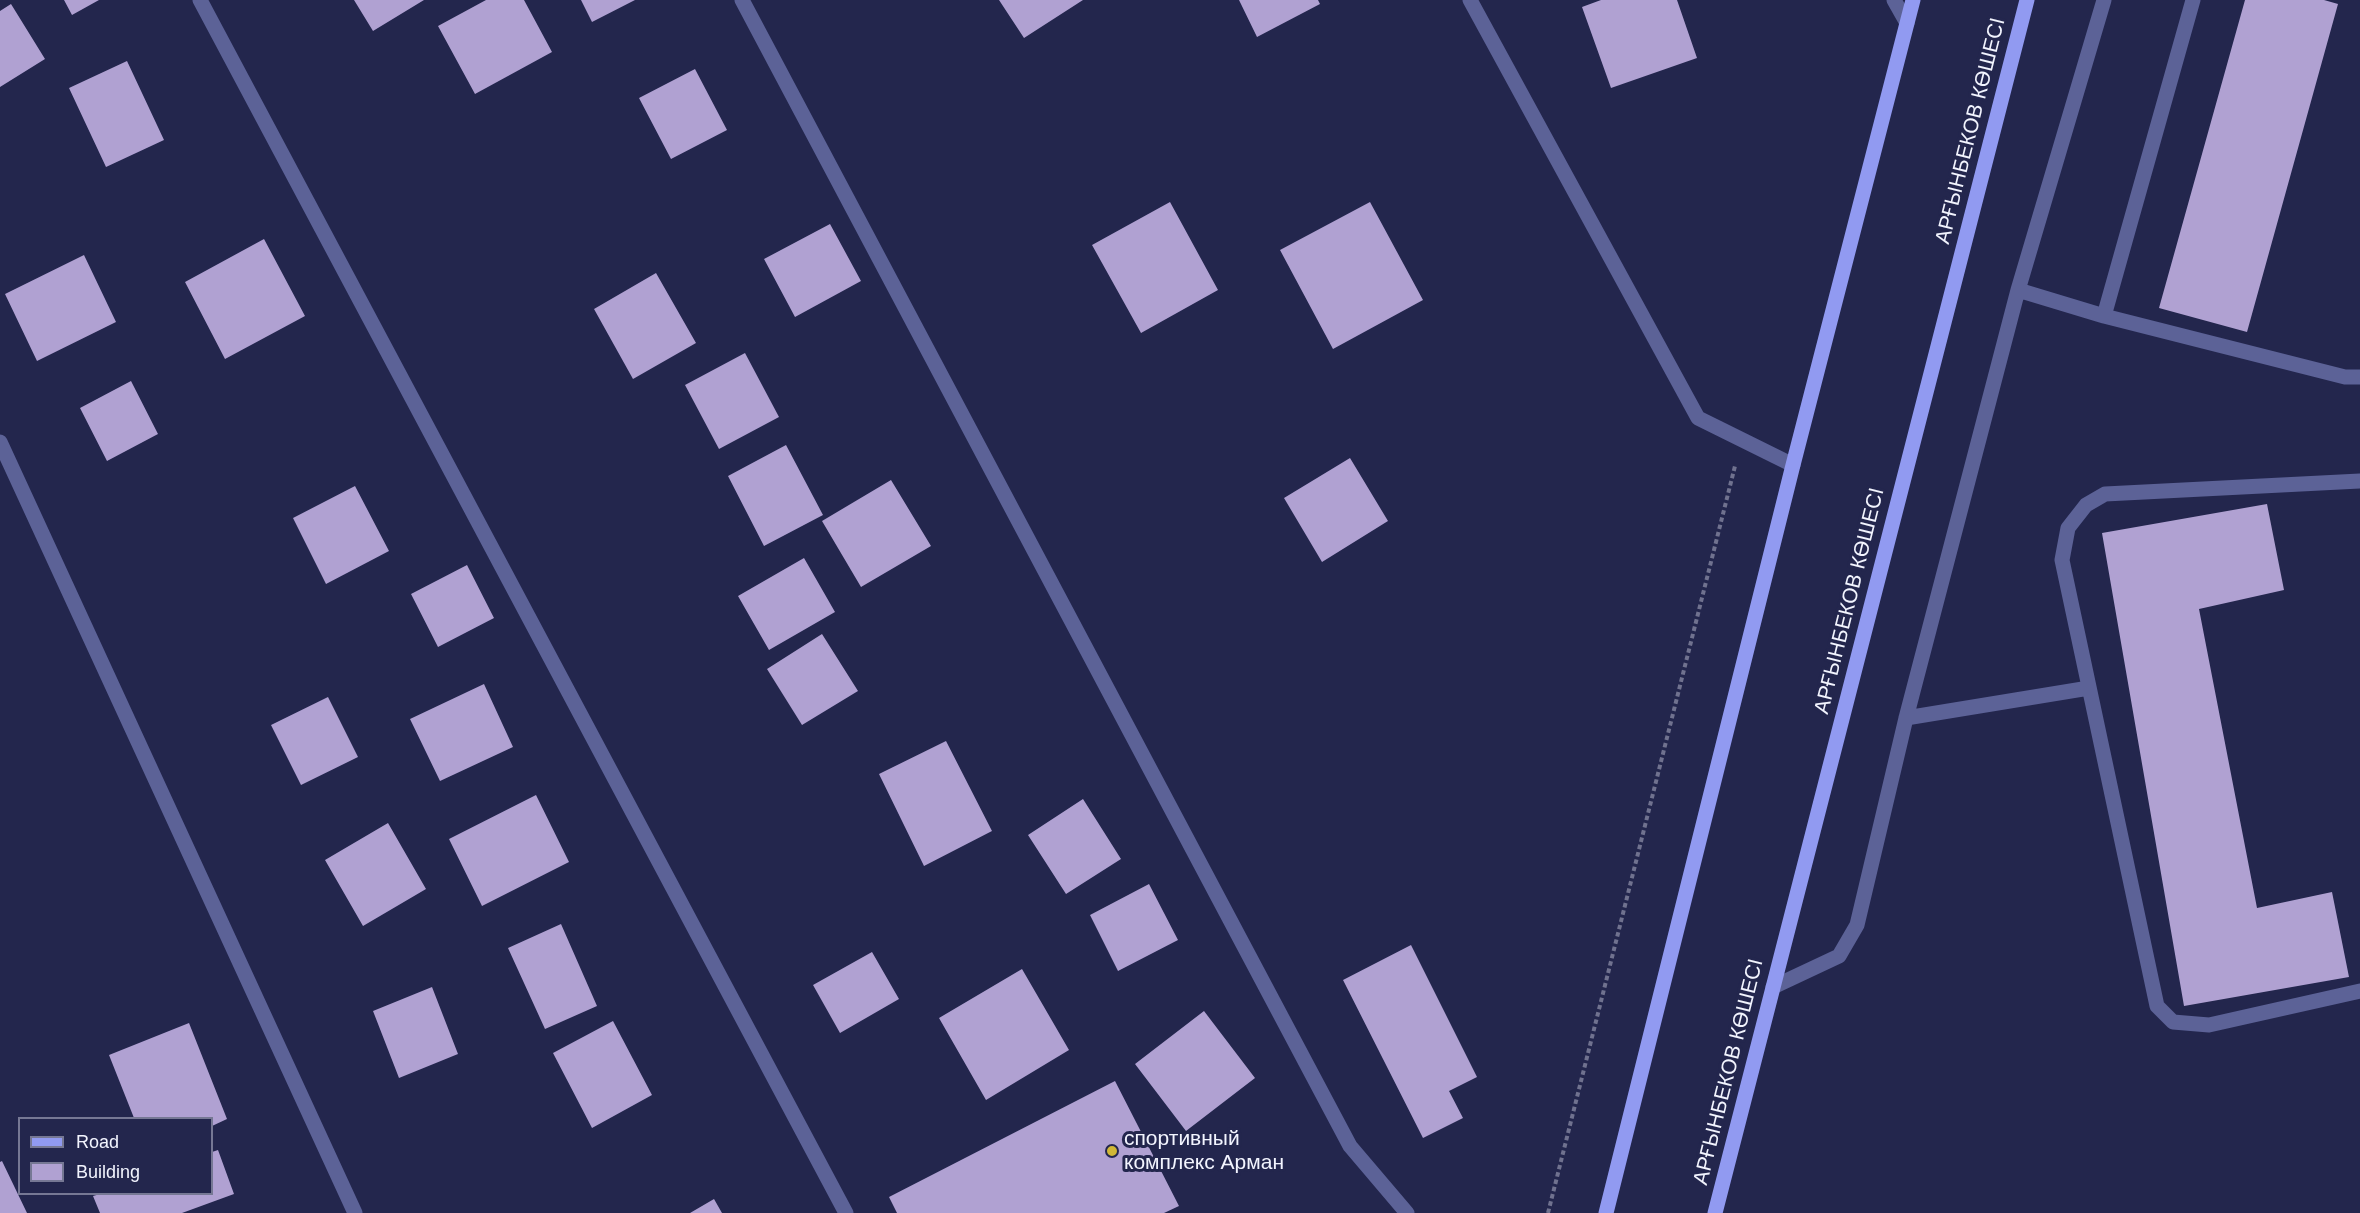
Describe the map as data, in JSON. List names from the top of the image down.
{
  "streets": {
    "main road": ["АРҒЫНБЕКОВ КӨШЕСІ"]
  },
  "places": ["спортивный комплекс Арман"],
  "legend": ["Road", "Building"]
}
